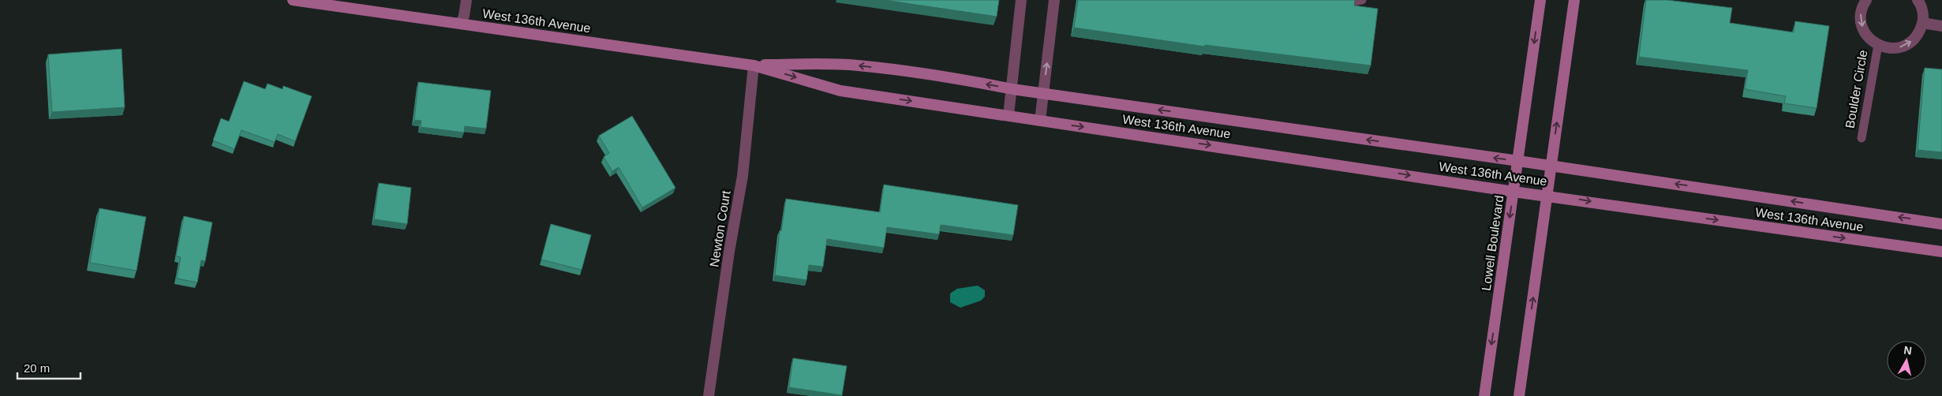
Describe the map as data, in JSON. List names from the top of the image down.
{
  "streets": {
    "main road": ["West 136th Avenue", "Lowell Boulevard"],
    "street": ["Boulder Circle", "Newton Court"]
  },
  "crossings": [
    ["West 136th Avenue", "Newton Court"],
    ["West 136th Avenue", "Lowell Boulevard"]
  ],
  "scale_bar": "20 m",
  "north": "top"
}
